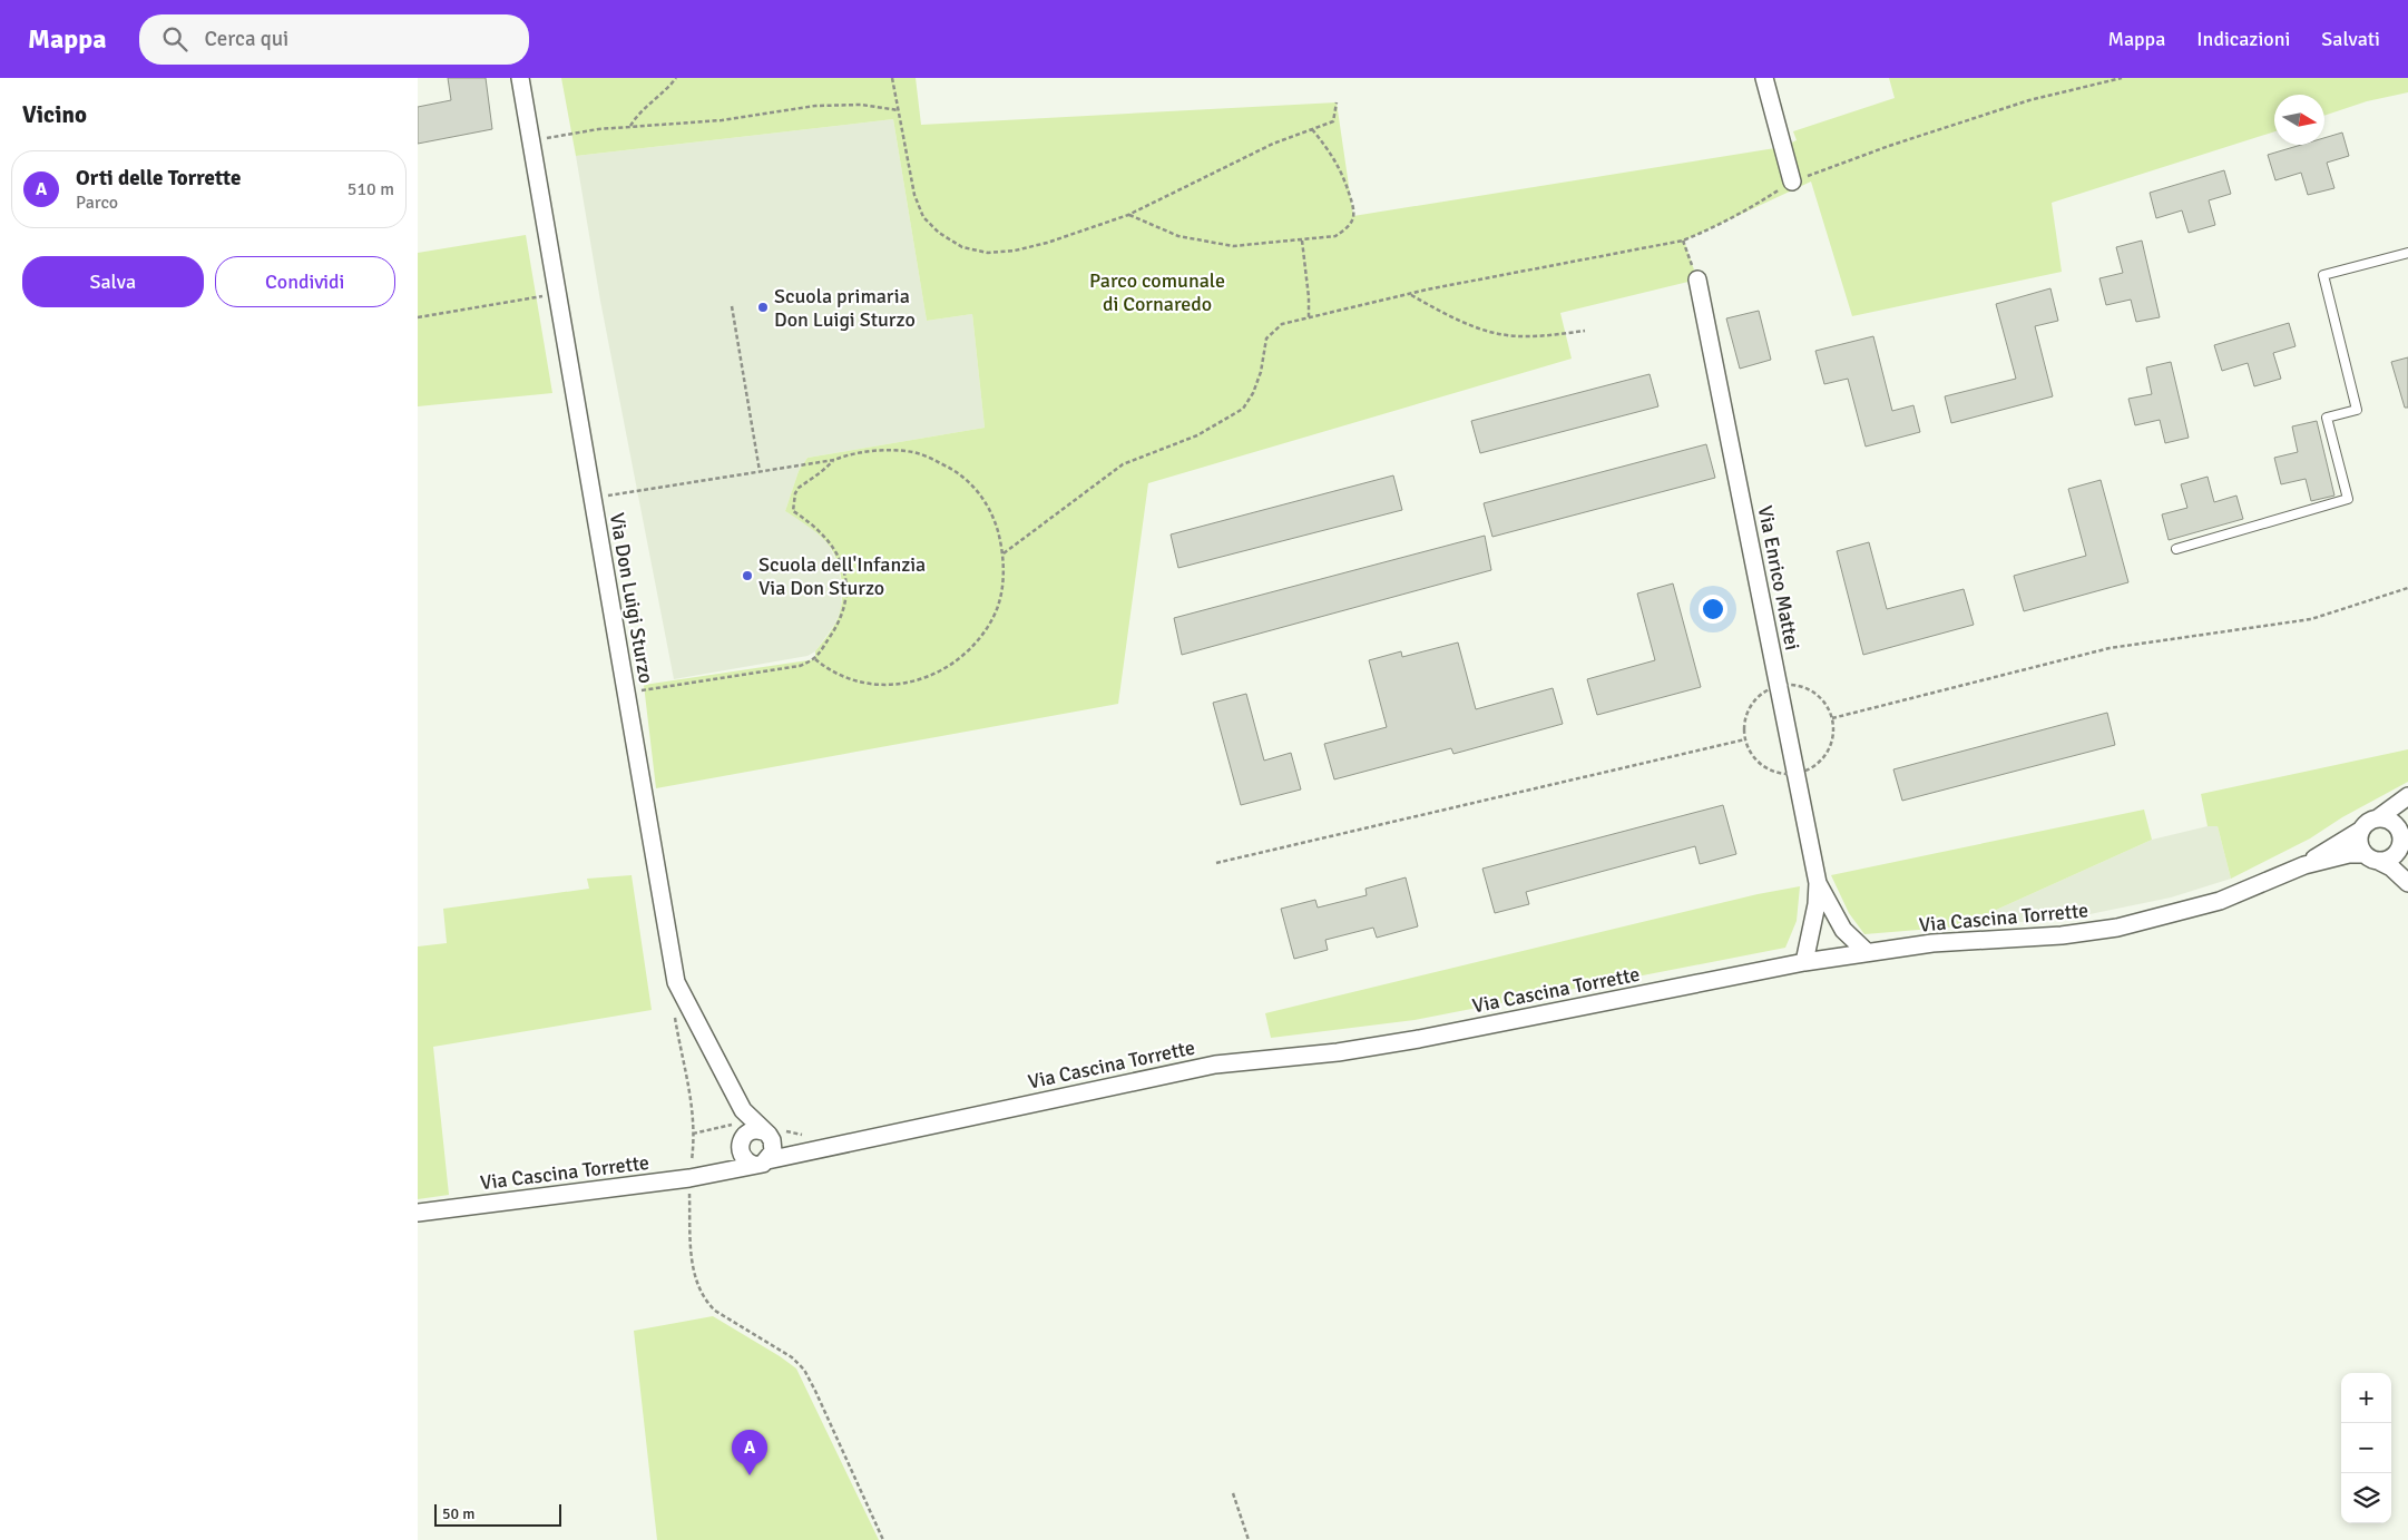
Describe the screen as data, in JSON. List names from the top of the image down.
{
  "streets": {
    "street": ["Via Enrico Mattei", "Via Don Luigi Sturzo", "Via Cascina Torrette"]
  },
  "crossings": [
    ["Via Enrico Mattei", "Via Cascina Torrette"],
    ["Via Don Luigi Sturzo", "Via Cascina Torrette"]
  ],
  "parks": ["Parco comunale di Cornaredo"],
  "places": ["Scuola primaria Don Luigi Sturzo", "Scuola dell'Infanzia Via Don Sturzo"],
  "scale_bar": "50 m",
  "north": "right",
  "page": {
    "header": "Mappa",
    "search": "Cerca qui",
    "nav": ["Mappa", "Indicazioni", "Salvati"],
    "heading": "Vicino",
    "list": [
      {
        "mark": "A",
        "name": "Orti delle Torrette",
        "note": "Parco",
        "value": "510 m"
      }
    ],
    "buttons": ["Salva", "Condividi"],
    "map_buttons": ["+", "−"],
    "pins": "A",
    "scale": "50 m"
  }
}
